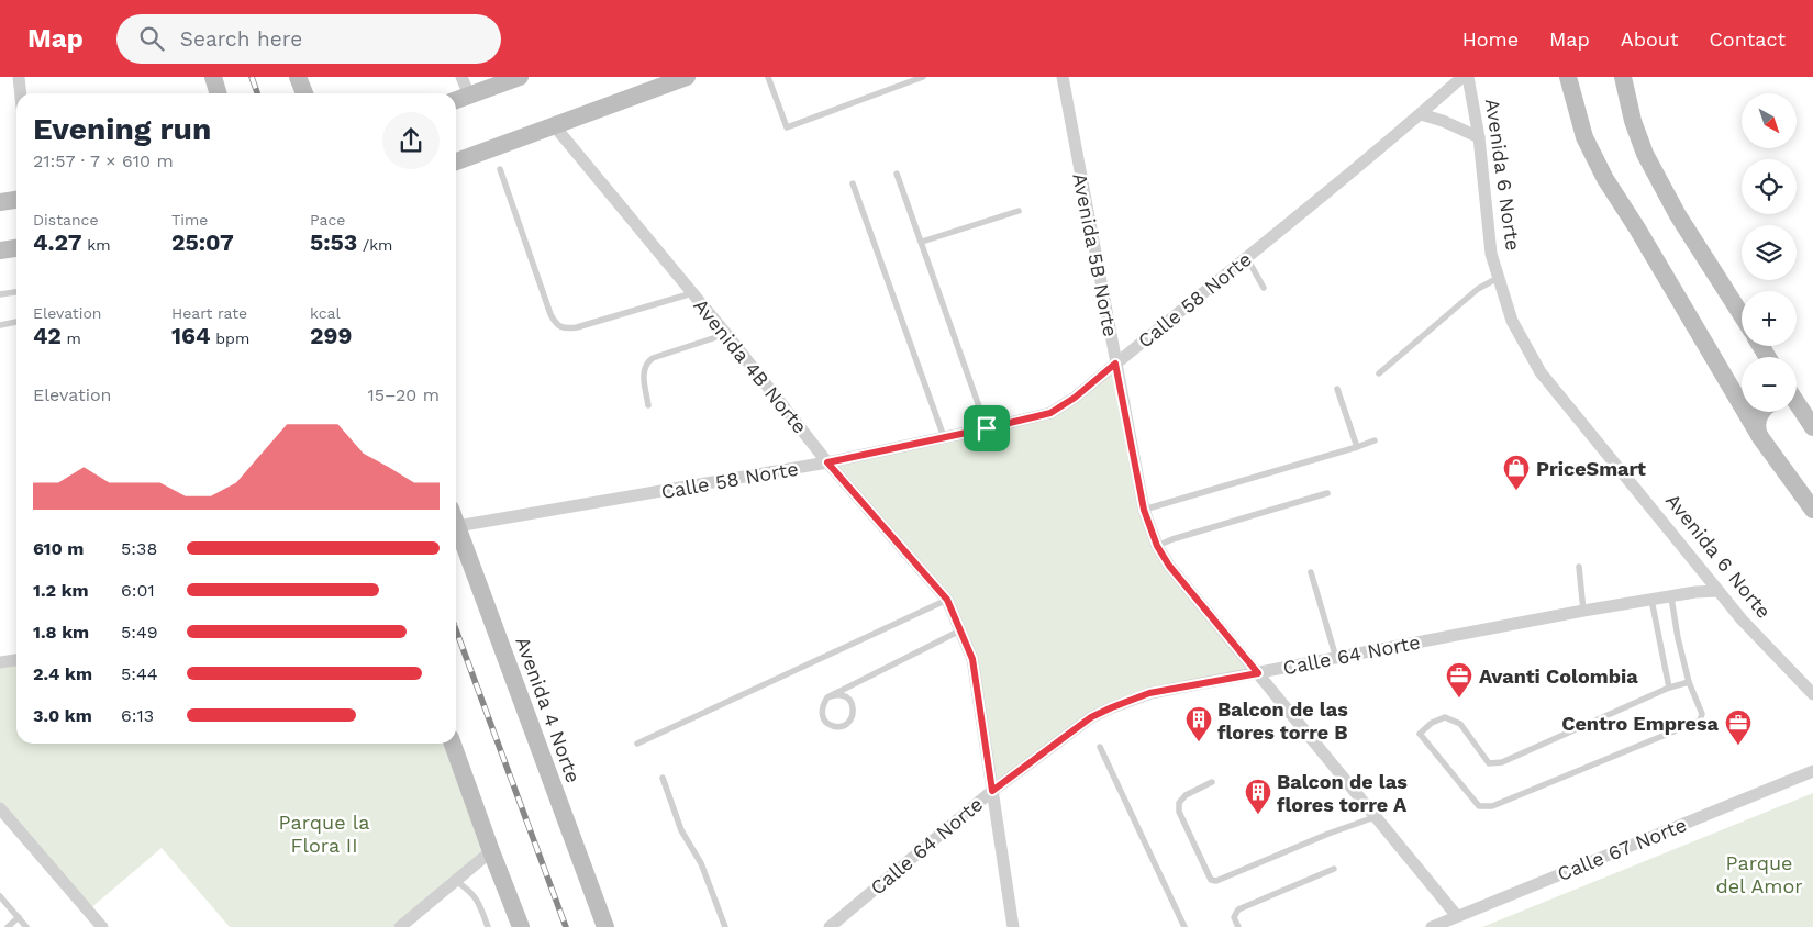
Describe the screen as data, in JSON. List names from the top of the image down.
{
  "streets": {
    "main road": ["Avenida 4 Norte"],
    "street": [
      "Avenida 6 Norte",
      "Avenida 5B Norte",
      "Calle 58 Norte",
      "Avenida 4B Norte",
      "Calle 64 Norte",
      "Calle 67 Norte"
    ]
  },
  "crossings": [
    ["Avenida 6 Norte", "Calle 64 Norte"],
    ["Avenida 5B Norte", "Calle 58 Norte"],
    ["Avenida 5B Norte", "Calle 64 Norte"],
    ["Avenida 5B Norte", "Calle 67 Norte"],
    ["Calle 58 Norte", "Avenida 4B Norte"],
    ["Calle 58 Norte", "Avenida 4 Norte"],
    ["Avenida 4B Norte", "Calle 64 Norte"]
  ],
  "parks": ["Parque la Flora II", "Parque del Amor"],
  "places": {
    "shop": ["PriceSmart"],
    "office": ["Avanti Colombia", "Centro Empresa"],
    "building": ["Balcon de las flores torre B", "Balcon de las flores torre A"]
  },
  "north": "bottom right",
  "page": {
    "header": "Map",
    "search": "Search here",
    "nav": [
      "Home",
      "Map",
      "About",
      "Contact"
    ],
    "map_buttons": ["+", "−"],
    "heading": ["Evening run", "21:57 · 7 × 610 m"],
    "stats": [
      ["Distance", "4.27 km"],
      ["Time", "25:07"],
      ["Pace", "5:53 /km"],
      ["Elevation", "42 m"],
      ["Heart rate", "164 bpm"],
      ["kcal", "299"]
    ],
    "chart": ["Elevation", "15–20 m"],
    "list": [
      {
        "name": "610 m",
        "note": "5:38"
      },
      {
        "name": "1.2 km",
        "note": "6:01"
      },
      {
        "name": "1.8 km",
        "note": "5:49"
      },
      {
        "name": "2.4 km",
        "note": "5:44"
      },
      {
        "name": "3.0 km",
        "note": "6:13"
      }
    ]
  }
}
